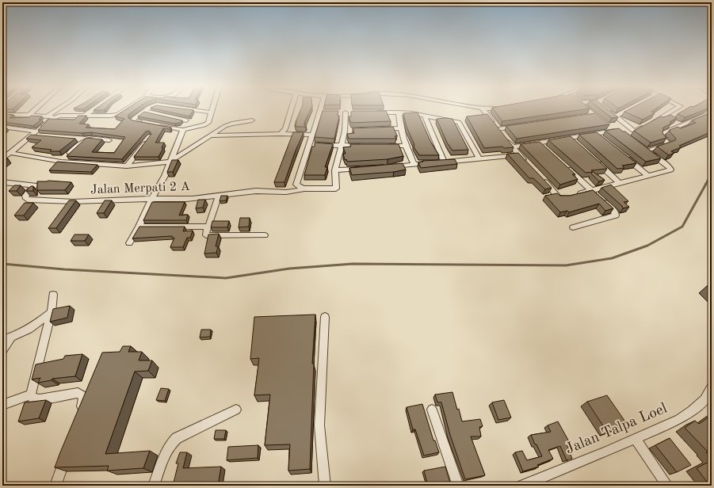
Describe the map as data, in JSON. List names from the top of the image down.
{
  "streets": {
    "street": ["Jalan Merpati 2 A", "Jalan Talpa Loel"]
  }
}
